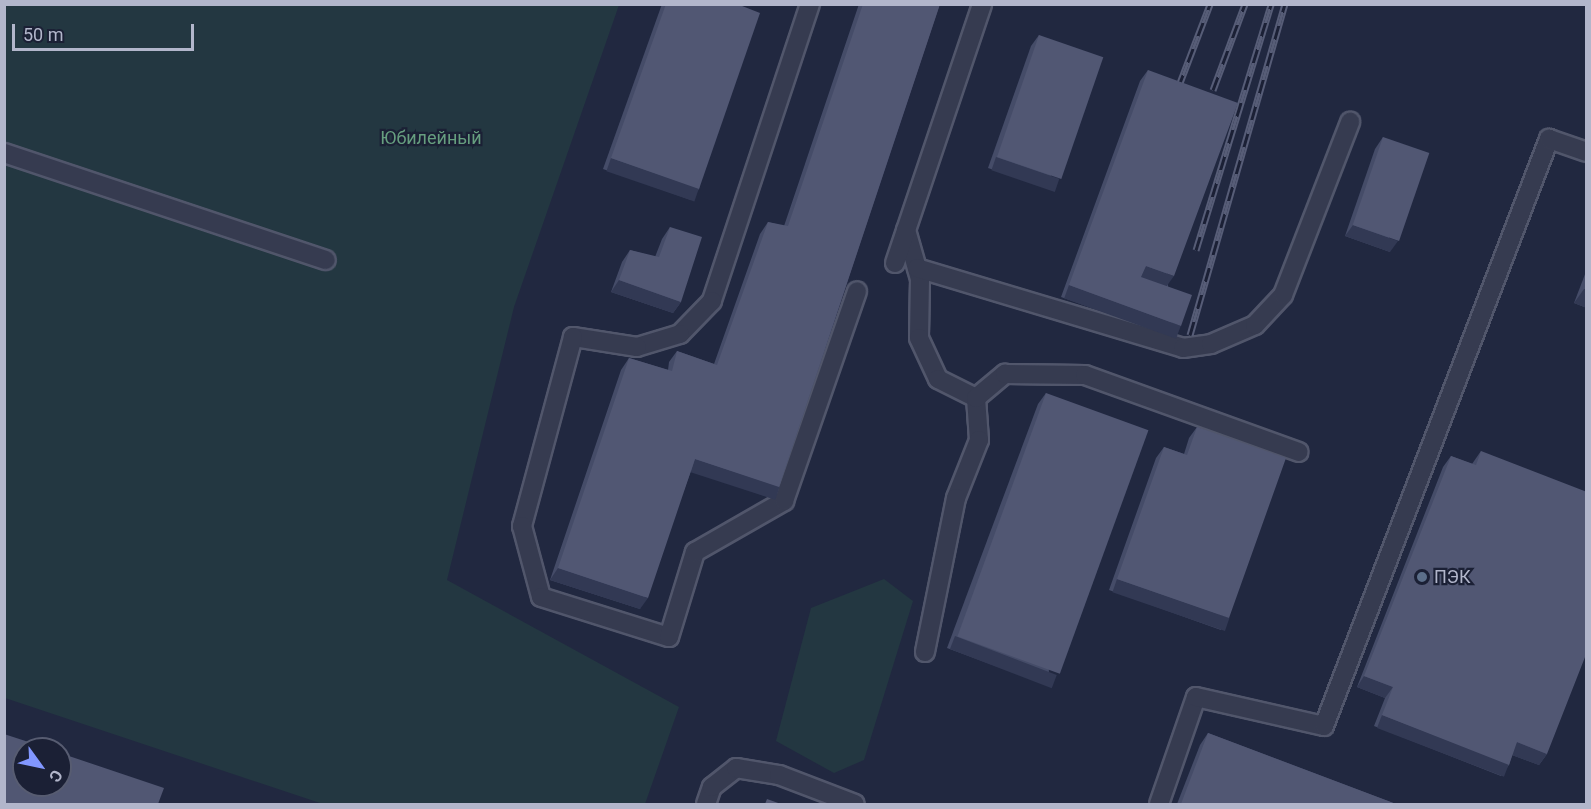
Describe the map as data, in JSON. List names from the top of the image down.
{
  "parks": ["Юбилейный"],
  "places": ["ПЭК"],
  "scale_bar": "50 m",
  "north": "bottom right"
}
